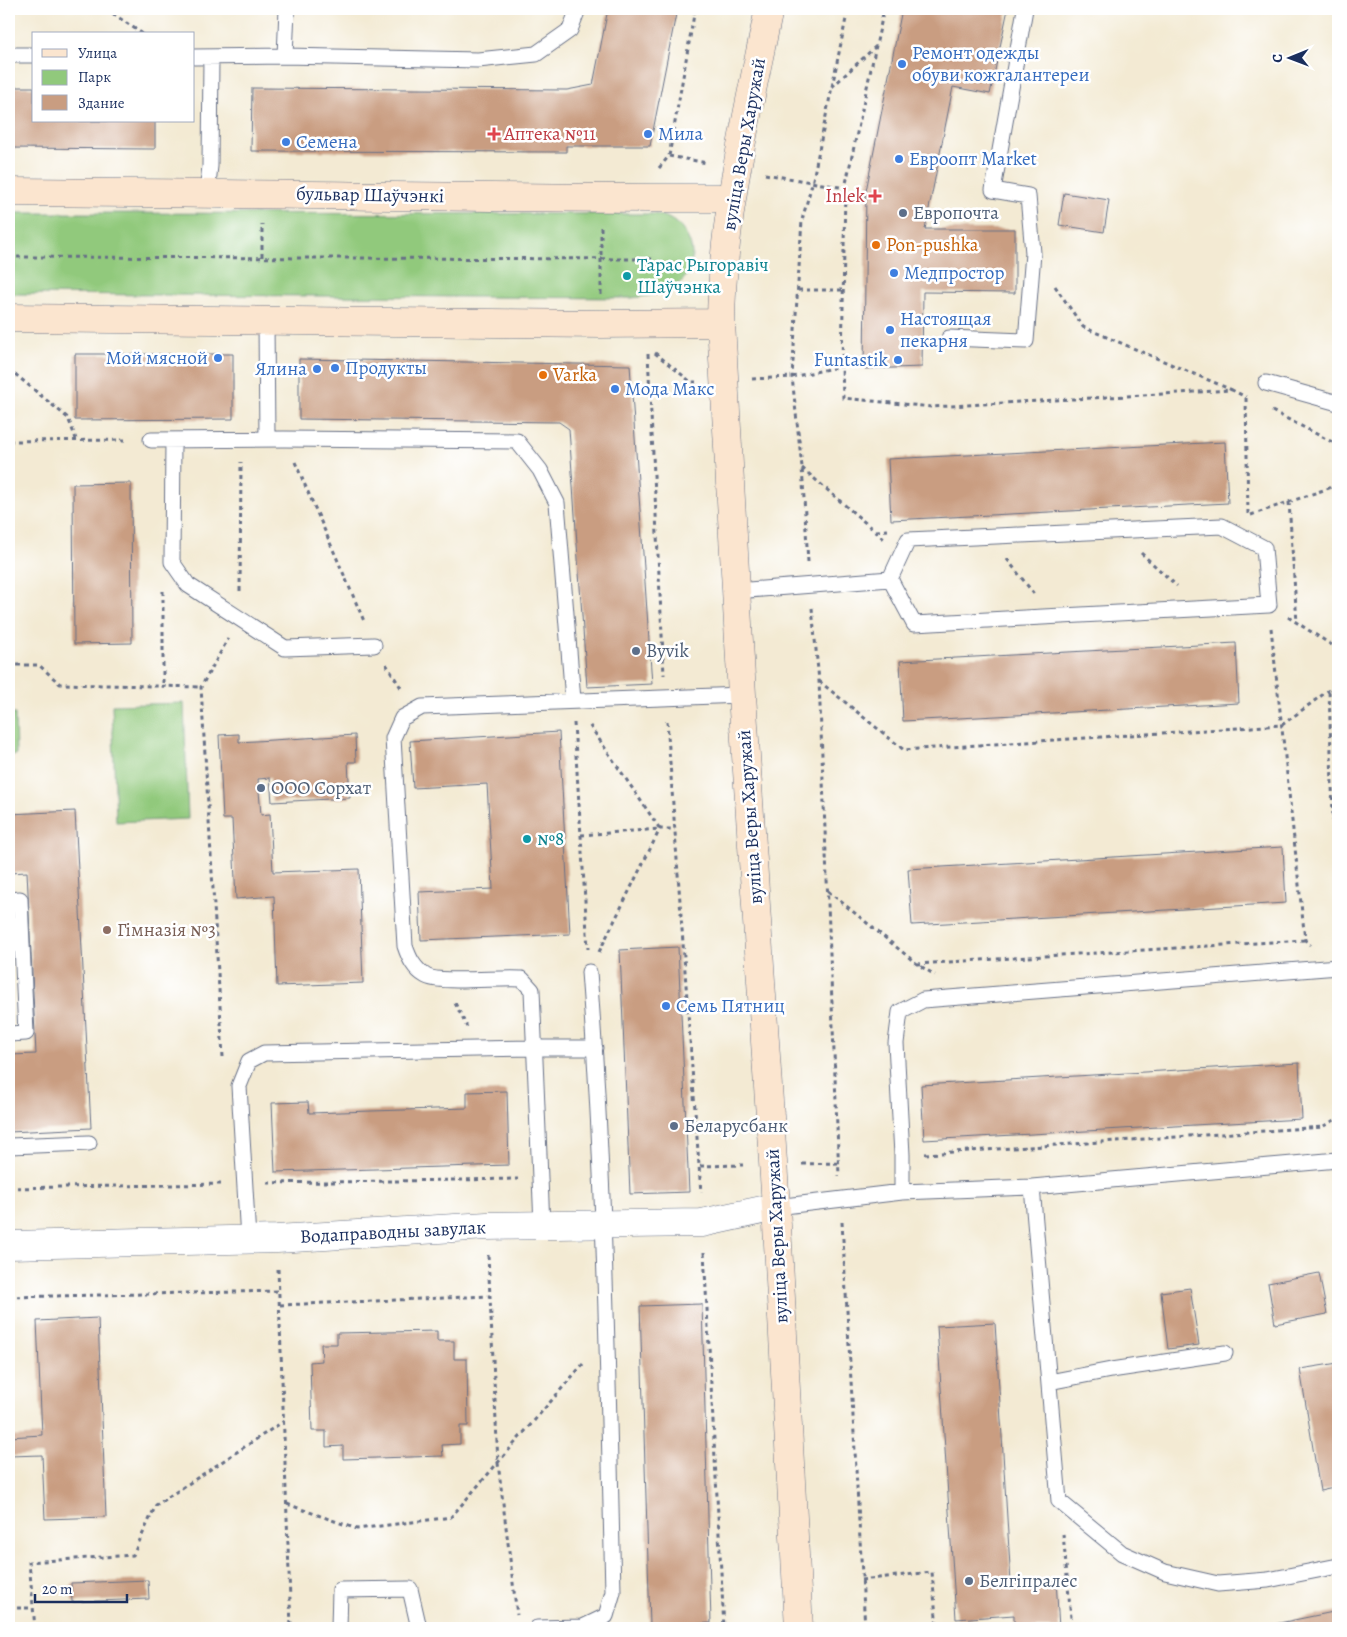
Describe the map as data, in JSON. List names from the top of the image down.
{
  "streets": {
    "main road": ["вуліца Веры Харужай", "бульвар Шаўчэнкі"],
    "street": ["Водаправодны завулак"]
  },
  "crossings": [
    ["вуліца Веры Харужай", "бульвар Шаўчэнкі"],
    ["вуліца Веры Харужай", "Водаправодны завулак"]
  ],
  "places": {
    "other": [
      "Ремонт одежды обуви кожгалантереи",
      "Мила",
      "Семена",
      "Евроопт Market",
      "Европочта",
      "Pon-pushka",
      "Медпростор",
      "Тарас Рыгоравіч Шаўчэнка",
      "Настоящая пекарня",
      "Мой мясной",
      "Funtastik",
      "Продукты",
      "Ялина",
      "Varka",
      "Мода Макс",
      "Byvik",
      "ООО Сорхат",
      "№8",
      "Гімназія №3",
      "Семь Пятниц",
      "Беларусбанк",
      "Белгіпралес"
    ],
    "health": ["Аптека №11", "Inlek"]
  },
  "legend": ["Улица", "Парк", "Здание"],
  "scale_bar": "20 m",
  "north": "left"
}
